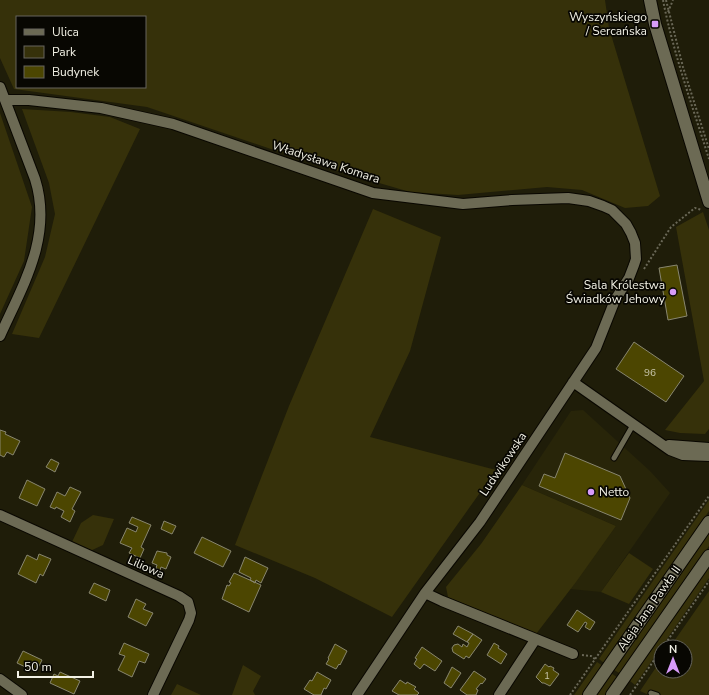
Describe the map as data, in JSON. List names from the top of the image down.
{
  "streets": {
    "street": [
      "Władysława Komara",
      "Ludwikowska",
      "Liliowa",
      "Aleja Jana Pawła II"
    ]
  },
  "crossings": [
    ["Władysława Komara", "Ludwikowska"]
  ],
  "places": {
    "transit": ["Wyszyńskiego / Sercańska"],
    "other": ["Sala Królestwa Świadków Jehowy", "Netto"]
  },
  "house_numbers": ["96", "1"],
  "legend": ["Ulica", "Park", "Budynek"],
  "scale_bar": "50 m",
  "north": "top"
}
